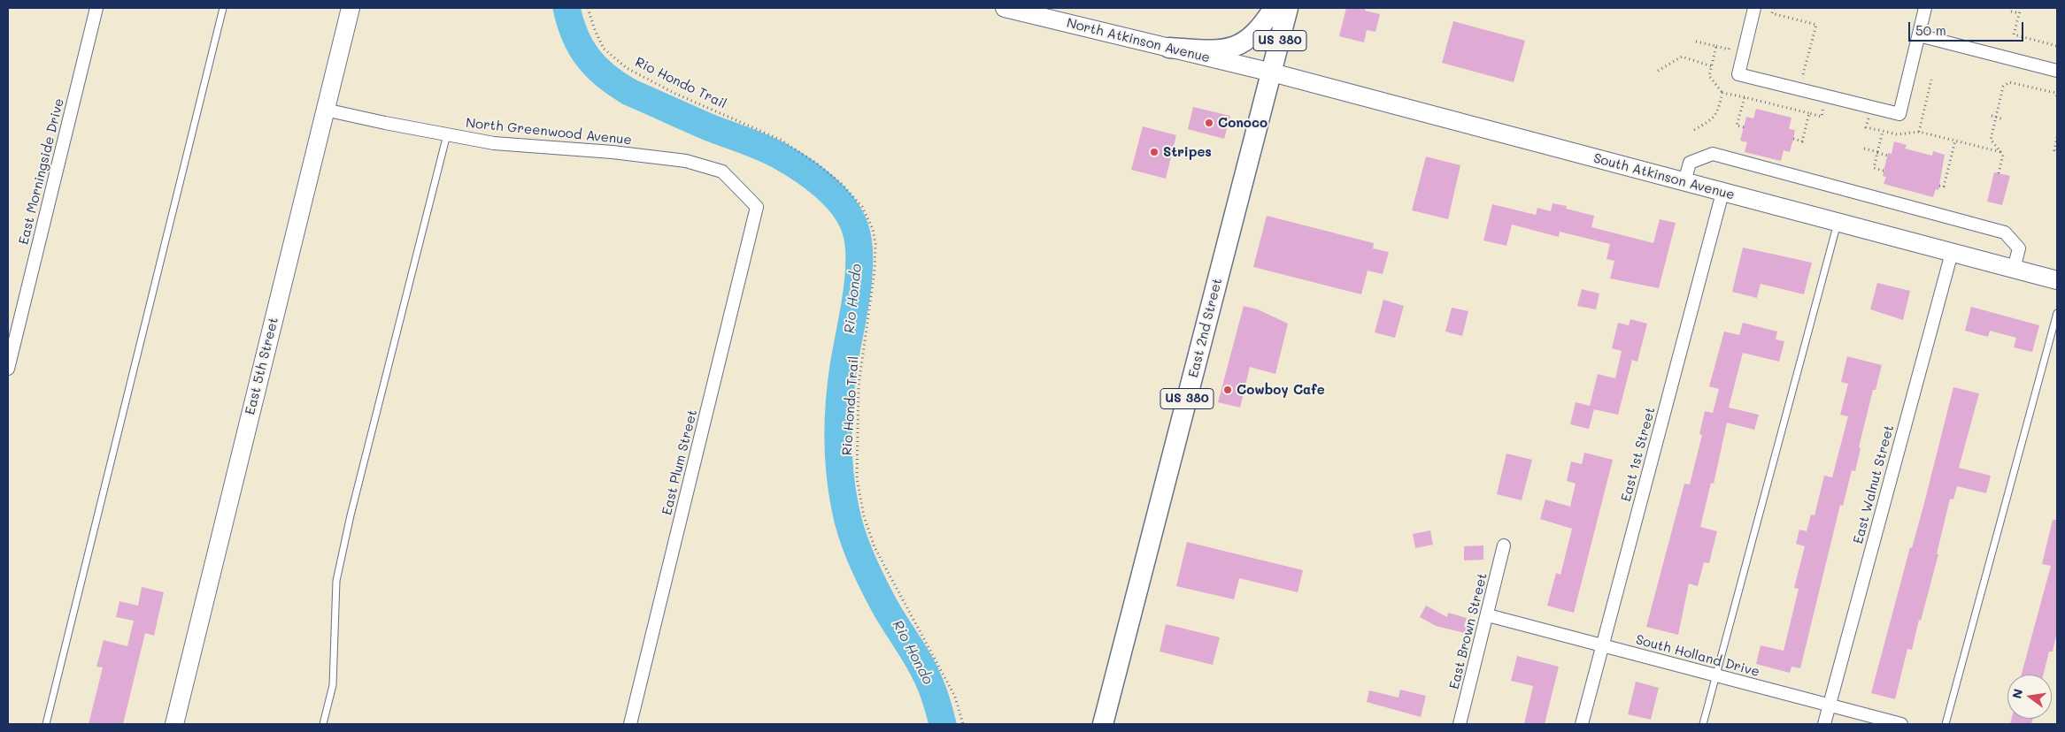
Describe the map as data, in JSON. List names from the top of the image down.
{
  "streets": {
    "main road": [
      "North Atkinson Avenue",
      "US 380",
      "South Atkinson Avenue",
      "East 2nd Street",
      "East 5th Street"
    ],
    "street": [
      "North Greenwood Avenue",
      "East Morningside Drive",
      "East 1st Street",
      "East Plum Street",
      "East Walnut Street",
      "East Brown Street",
      "South Holland Drive"
    ],
    "path": ["Rio Hondo Trail"]
  },
  "crossings": [
    ["North Atkinson Avenue", "South Atkinson Avenue"],
    ["North Atkinson Avenue", "East 2nd Street"],
    ["North Greenwood Avenue", "East 5th Street"],
    ["North Greenwood Avenue", "East Plum Street"],
    ["South Atkinson Avenue", "East 2nd Street"],
    ["South Atkinson Avenue", "East 1st Street"],
    ["South Atkinson Avenue", "East Walnut Street"],
    ["East 1st Street", "South Holland Drive"],
    ["East Walnut Street", "South Holland Drive"],
    ["East Brown Street", "South Holland Drive"]
  ],
  "water": ["Rio Hondo"],
  "places": ["Conoco", "Stripes", "Cowboy Cafe"],
  "scale_bar": "50 m",
  "north": "left"
}
